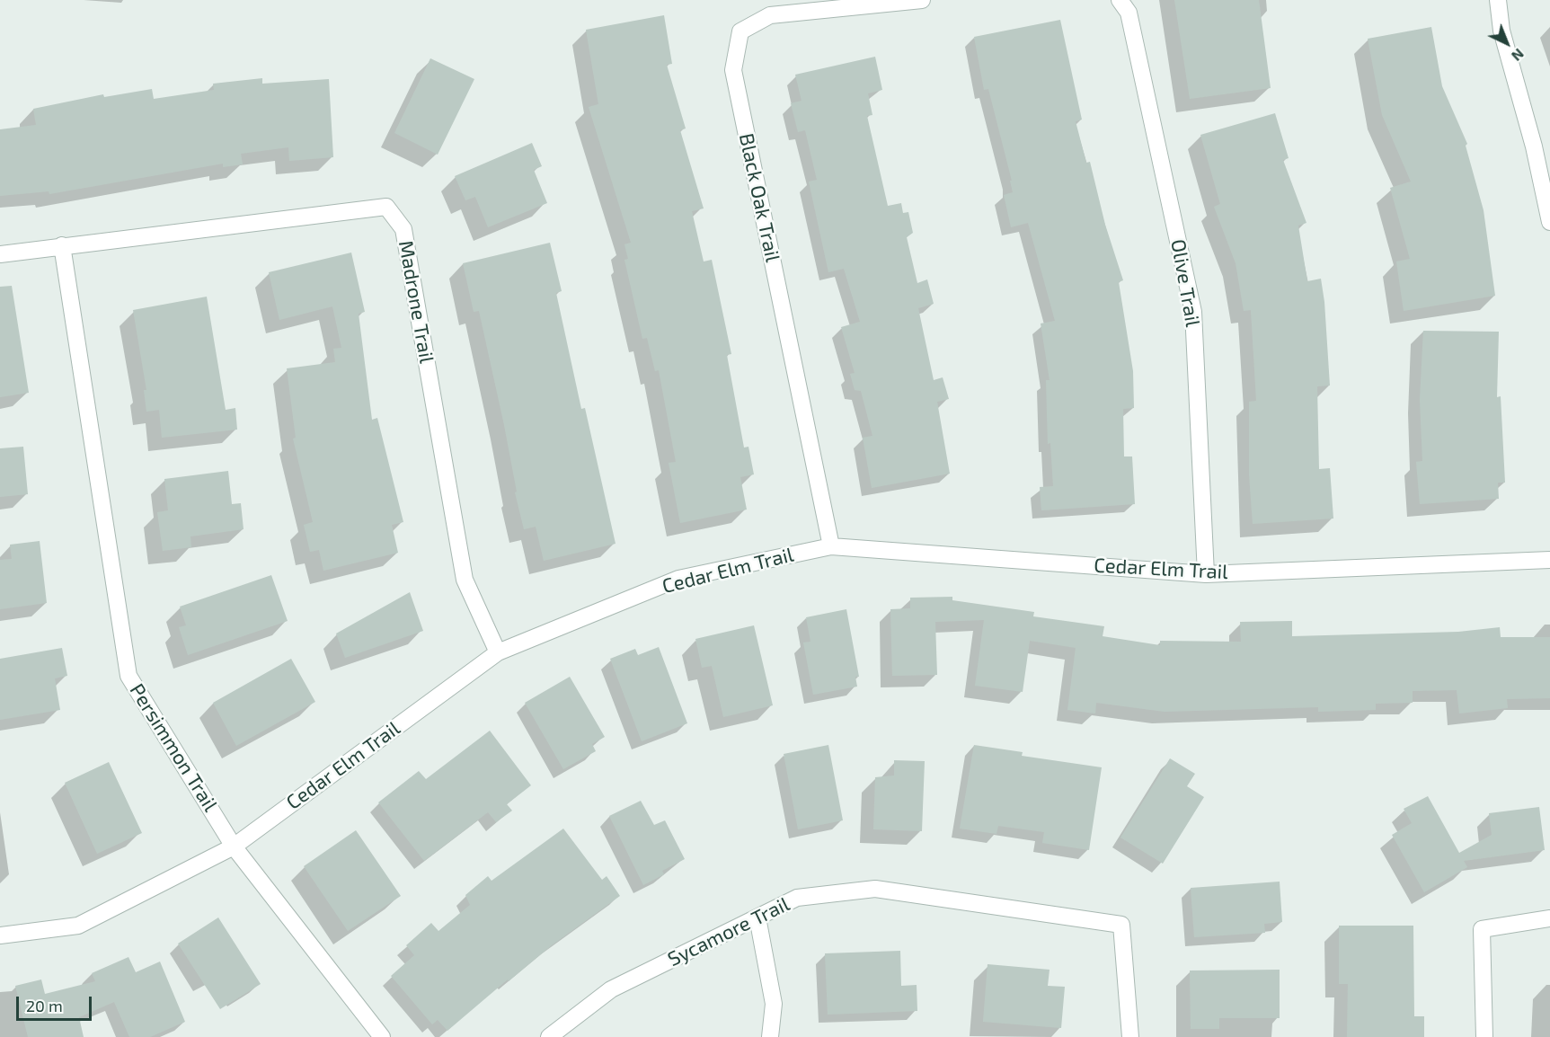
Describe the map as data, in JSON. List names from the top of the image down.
{
  "streets": {
    "street": [
      "Black Oak Trail",
      "Olive Trail",
      "Madrone Trail",
      "Cedar Elm Trail",
      "Persimmon Trail",
      "Sycamore Trail"
    ]
  },
  "crossings": [
    ["Black Oak Trail", "Cedar Elm Trail"],
    ["Olive Trail", "Cedar Elm Trail"],
    ["Madrone Trail", "Cedar Elm Trail"],
    ["Madrone Trail", "Persimmon Trail"],
    ["Cedar Elm Trail", "Persimmon Trail"]
  ],
  "scale_bar": "20 m",
  "north": "bottom right"
}
